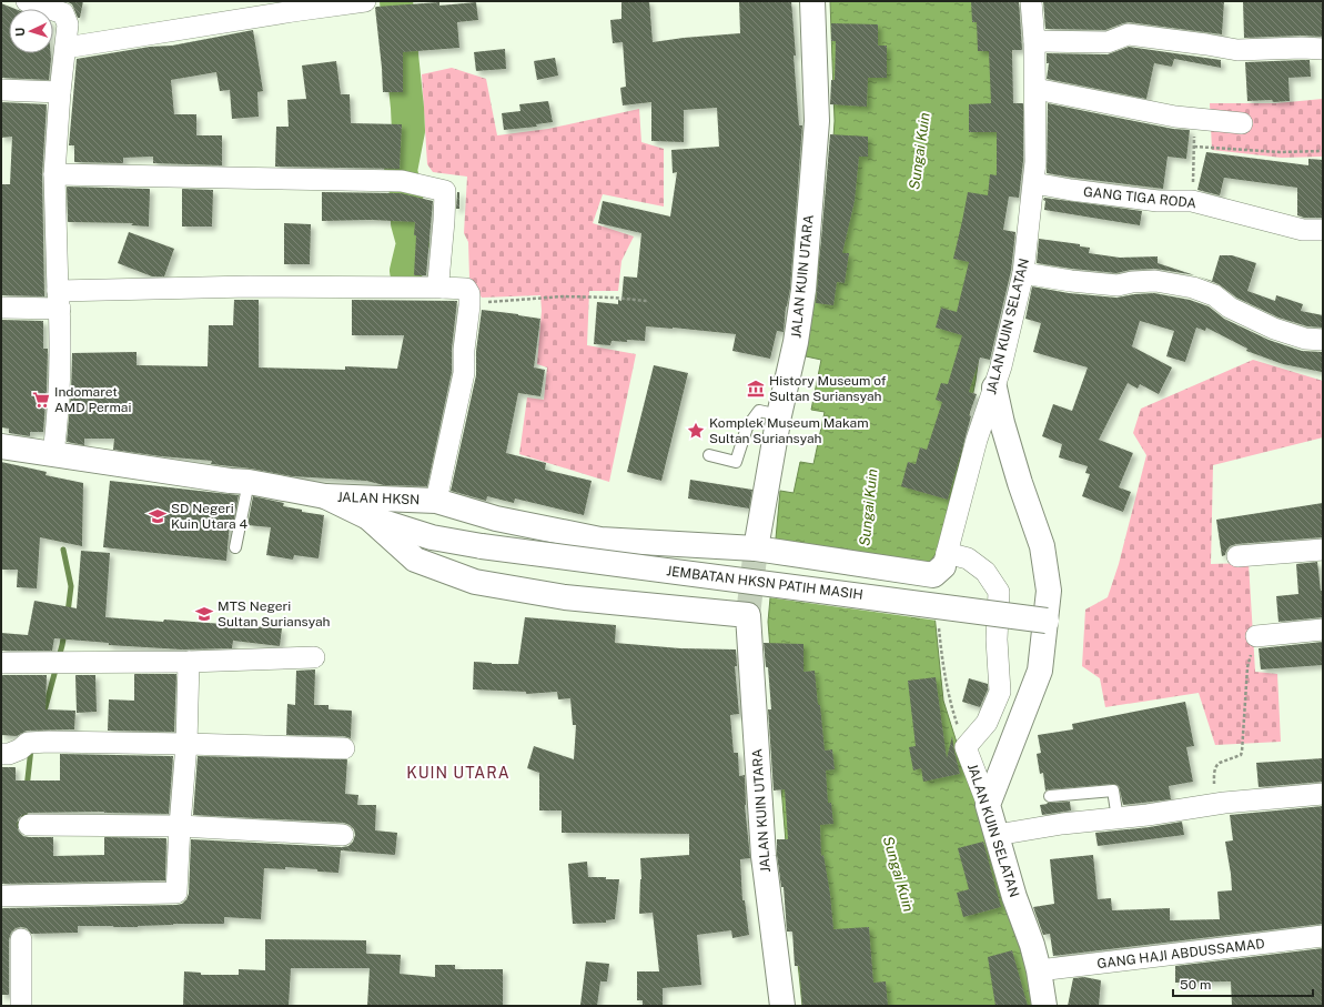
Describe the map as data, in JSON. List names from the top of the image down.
{
  "streets": {
    "street": [
      "GANG TIGA RODA",
      "JALAN KUIN UTARA",
      "JALAN KUIN SELATAN",
      "JALAN HKSN",
      "JEMBATAN HKSN PATIH MASIH",
      "GANG HAJI ABDUSSAMAD"
    ]
  },
  "crossings": [
    ["GANG TIGA RODA", "JALAN KUIN SELATAN"],
    ["JALAN KUIN UTARA", "JALAN HKSN"],
    ["JALAN KUIN UTARA", "JEMBATAN HKSN PATIH MASIH"],
    ["JALAN KUIN SELATAN", "JALAN HKSN"],
    ["JALAN KUIN SELATAN", "GANG HAJI ABDUSSAMAD"]
  ],
  "districts": ["KUIN UTARA"],
  "water": ["Sungai Kuin"],
  "places": {
    "museum": ["History Museum of Sultan Suriansyah"],
    "supermarket": ["Indomaret AMD Permai"],
    "place": ["Komplek Museum Makam Sultan Suriansyah"],
    "school or university": ["SD Negeri Kuin Utara 4", "MTS Negeri Sultan Suriansyah"]
  },
  "scale_bar": "50 m",
  "north": "left"
}
